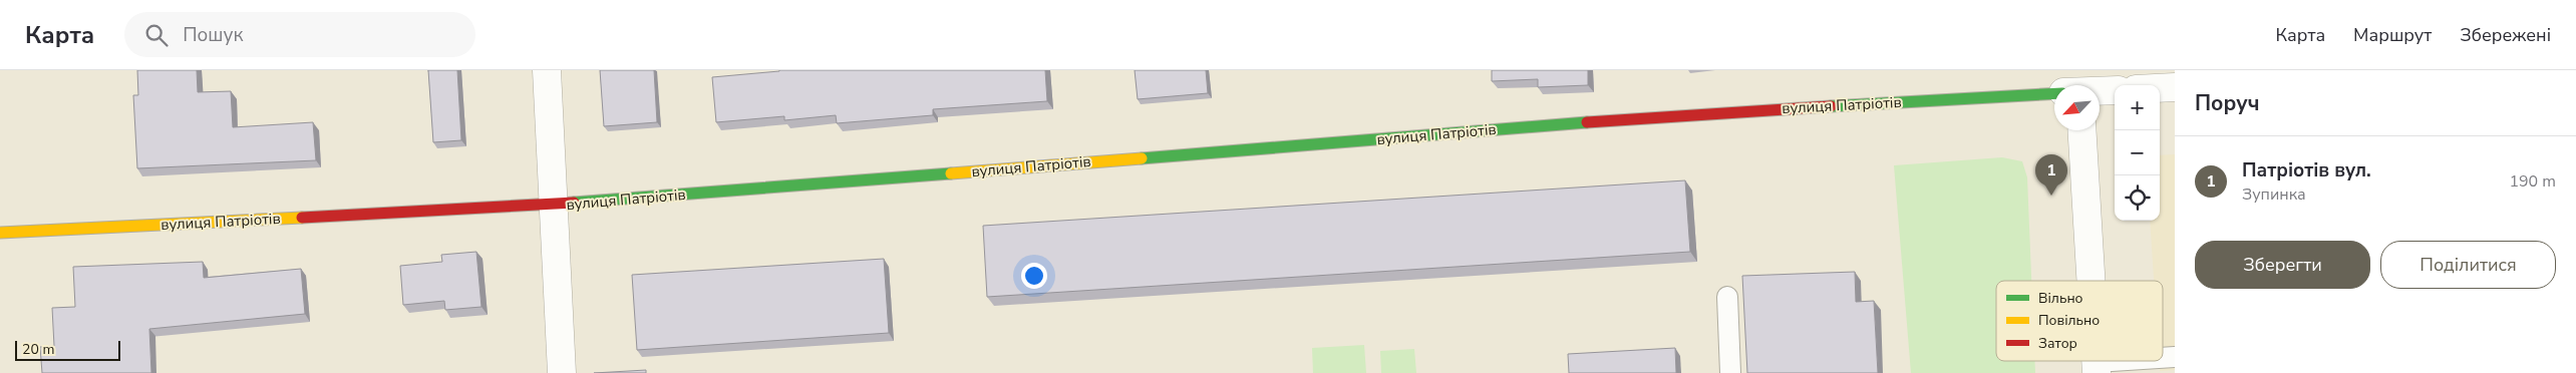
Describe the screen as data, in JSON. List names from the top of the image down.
{
  "streets": {
    "street": ["вулиця Патріотів"]
  },
  "legend": ["Вільно", "Повільно", "Затор"],
  "scale_bar": "20 m",
  "north": "bottom left",
  "page": {
    "header": "Карта",
    "search": "Пошук",
    "nav": ["Карта", "Маршрут", "Збережені"],
    "heading": "Поруч",
    "map_buttons": ["+", "−"],
    "list": [
      {
        "mark": "1",
        "name": "Патріотів вул.",
        "note": "Зупинка",
        "value": "190 m"
      }
    ],
    "pins": "1",
    "buttons": ["Зберегти", "Поділитися"],
    "scale": "20 m"
  }
}
